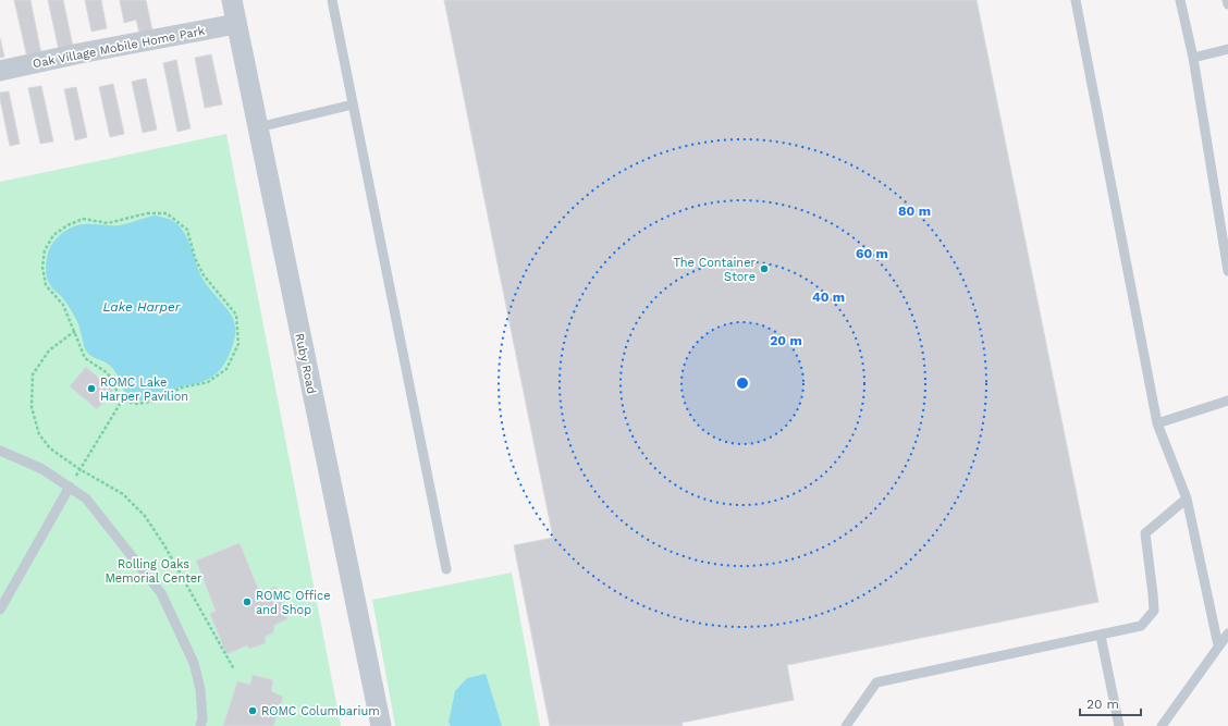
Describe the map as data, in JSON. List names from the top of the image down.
{
  "streets": {
    "street": ["Oak Village Mobile Home Park", "Ruby Road"]
  },
  "crossings": [
    ["Oak Village Mobile Home Park", "Ruby Road"]
  ],
  "water": ["Lake Harper"],
  "parks": ["Rolling Oaks Memorial Center"],
  "places": [
    "The Container Store",
    "ROMC Lake Harper Pavilion",
    "ROMC Office and Shop",
    "ROMC Columbarium"
  ],
  "scale_bar": "20 m",
  "rings": [
    "80 m",
    "60 m",
    "40 m",
    "20 m"
  ]
}
